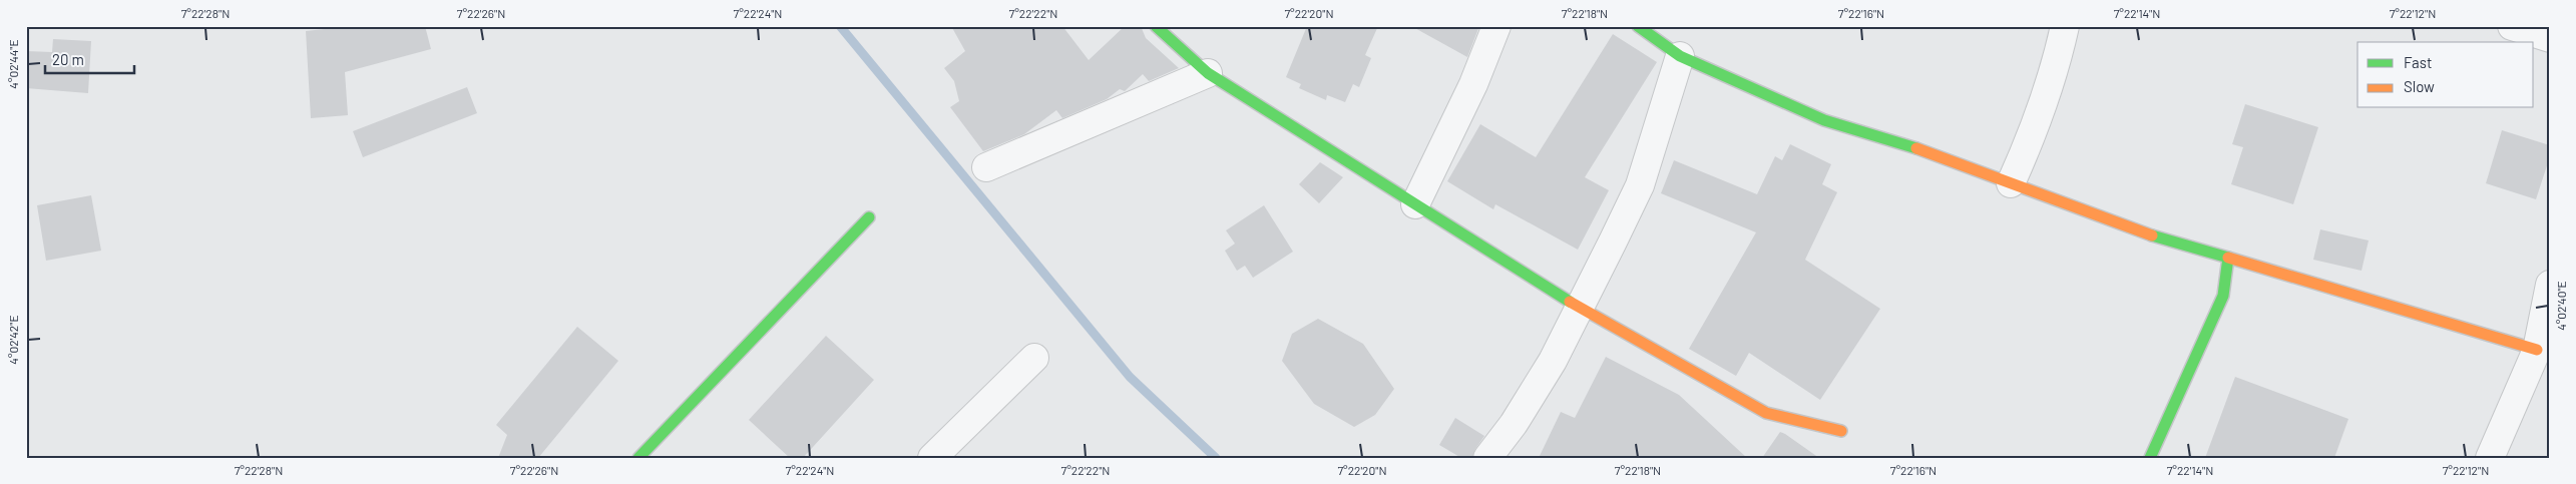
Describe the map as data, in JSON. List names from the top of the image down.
{
  "legend": ["Fast", "Slow"],
  "scale_bar": "20 m",
  "coordinates": [
    "7°22'28\"N",
    "7°22'26\"N",
    "7°22'24\"N",
    "7°22'22\"N",
    "7°22'20\"N",
    "7°22'18\"N",
    "7°22'16\"N",
    "7°22'14\"N",
    "7°22'12\"N",
    "4°02'44\"E",
    "4°02'40\"E",
    "4°02'42\"E"
  ]
}
